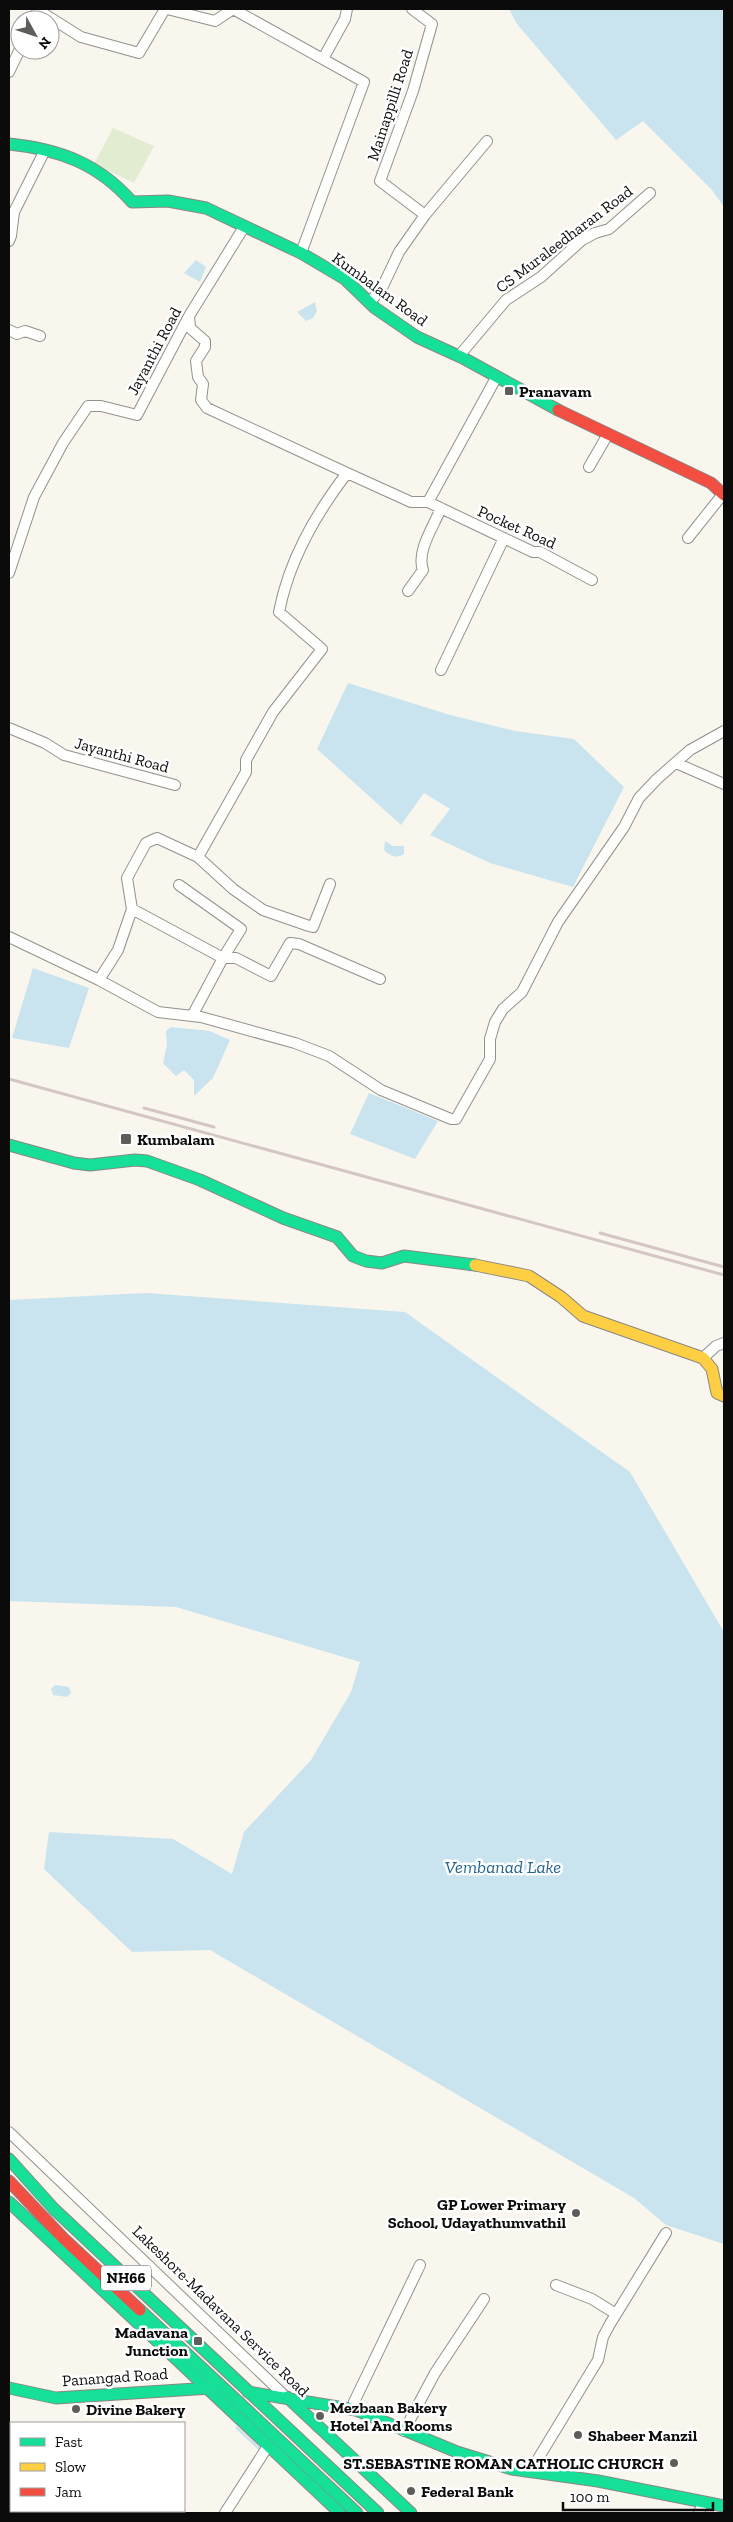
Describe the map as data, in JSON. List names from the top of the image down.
{
  "streets": {
    "main road": [
      "Kumbalam Road",
      "NH66",
      "Lakeshore-Madavana Service Road",
      "Panangad Road"
    ],
    "street": [
      "Mainappilli Road",
      "CS Muraleedharan Road",
      "Jayanthi Road",
      "Pocket Road"
    ]
  },
  "crossings": [
    ["CS Muraleedharan Road", "Kumbalam Road"],
    ["Kumbalam Road", "Jayanthi Road"],
    ["Jayanthi Road", "Pocket Road"],
    ["NH66", "Panangad Road"],
    ["Lakeshore-Madavana Service Road", "Panangad Road"]
  ],
  "water": ["Vembanad Lake"],
  "places": {
    "transit": ["Pranavam", "Kumbalam", "Madavana Junction"],
    "other": [
      "GP Lower Primary School, Udayathumvathil",
      "Divine Bakery",
      "Mezbaan Bakery Hotel And Rooms",
      "Shabeer Manzil",
      "ST.SEBASTINE ROMAN CATHOLIC CHURCH",
      "Federal Bank"
    ]
  },
  "legend": ["Fast", "Slow", "Jam"],
  "scale_bar": "100 m",
  "north": "bottom right"
}
